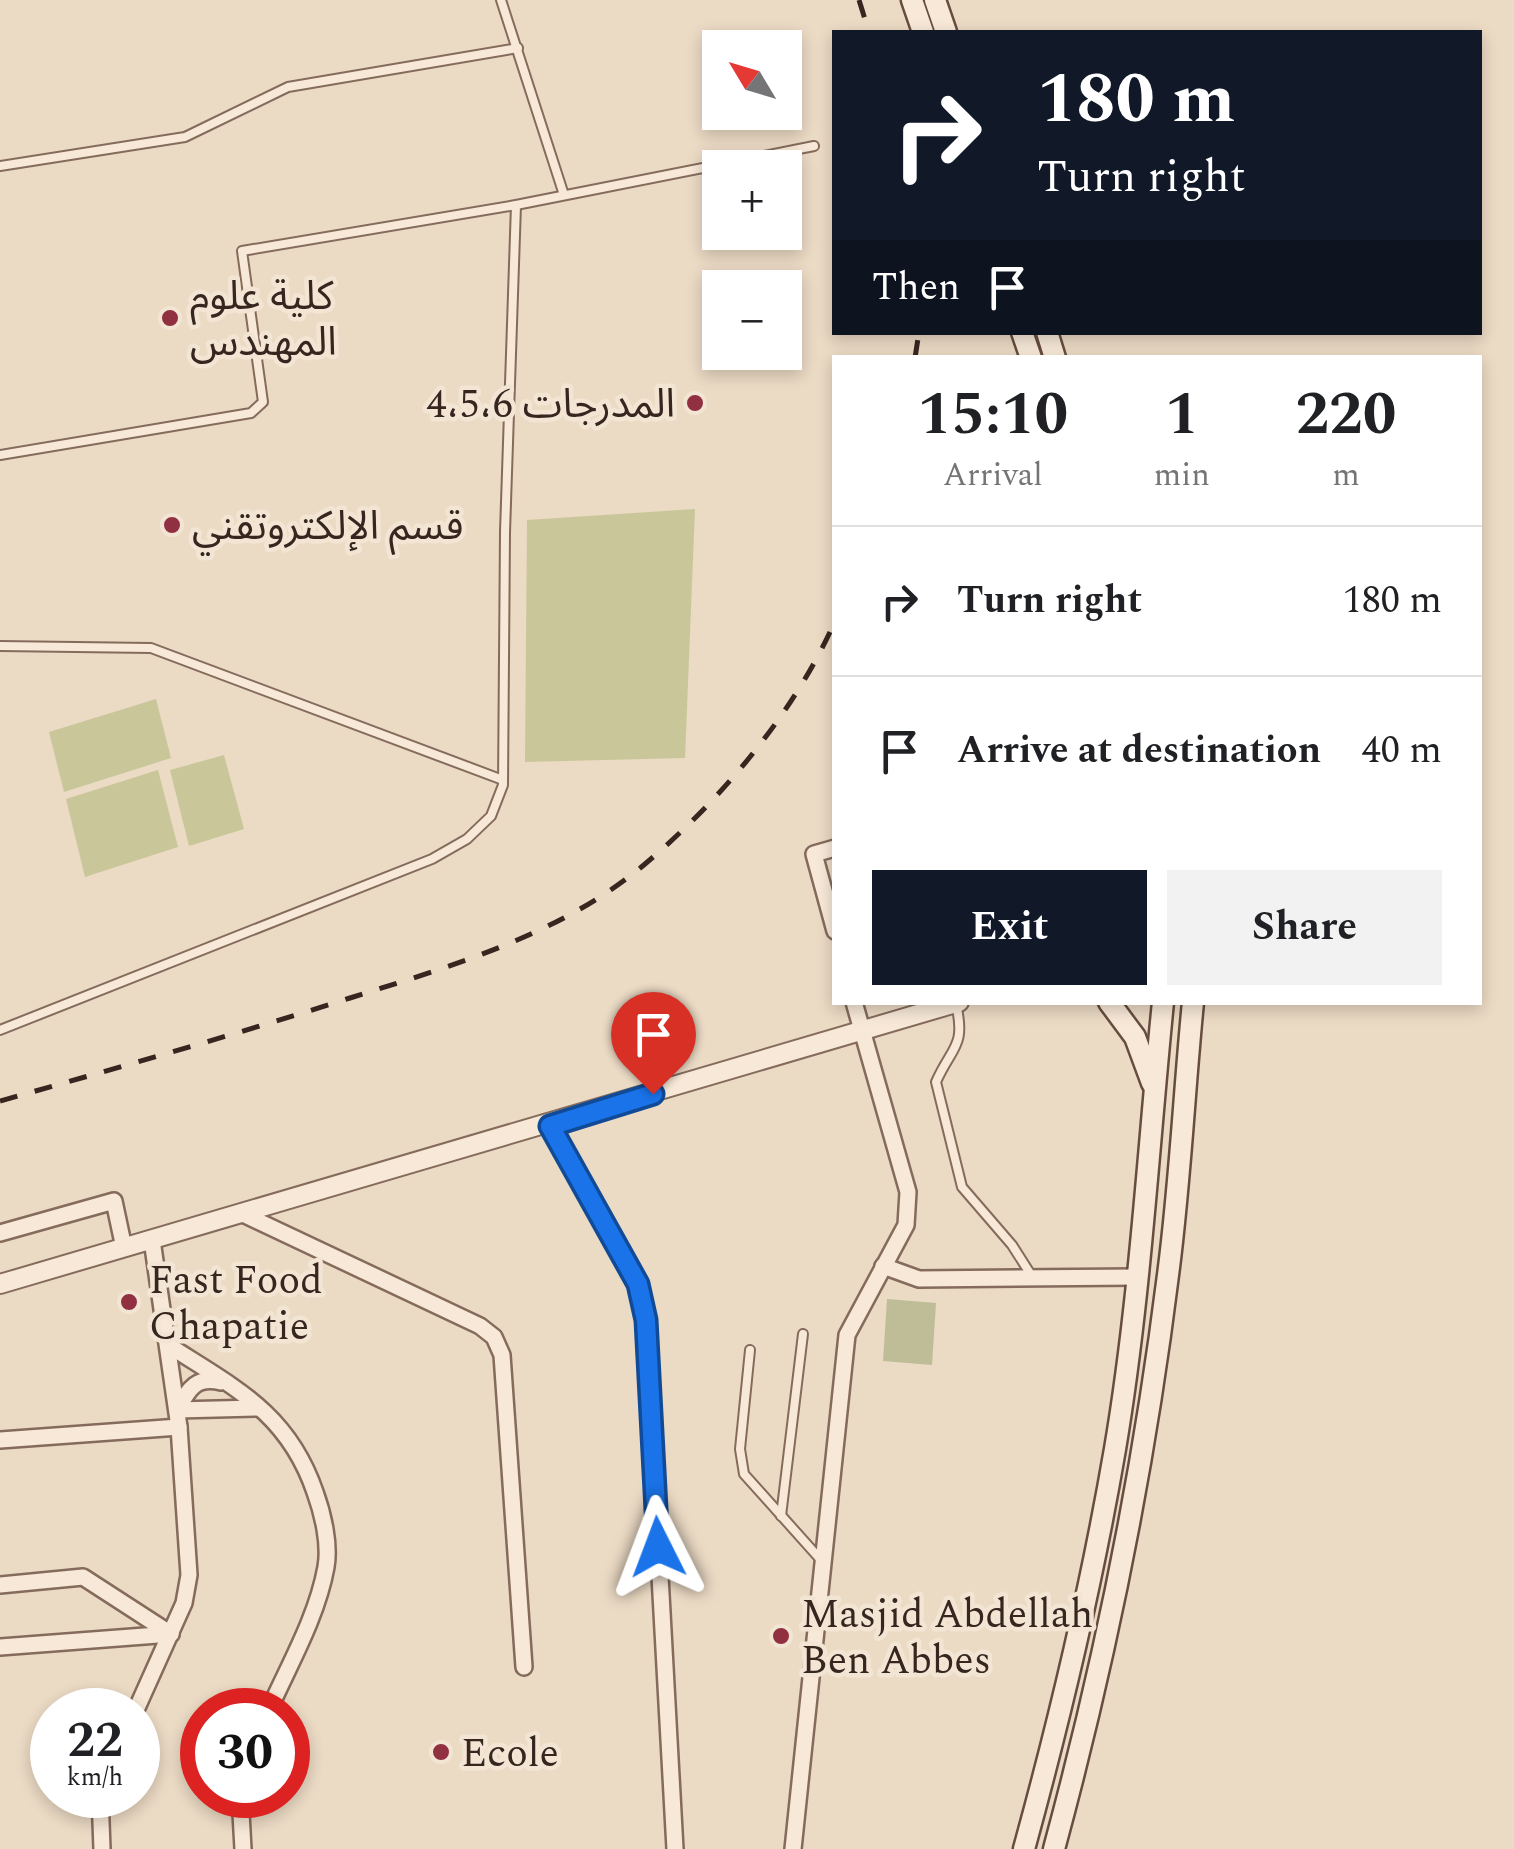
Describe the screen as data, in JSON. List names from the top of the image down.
{
  "places": [
    "كلية علوم المهندس",
    "المدرجات 4،5،6",
    "قسم الإلكتروتقني",
    "Fast Food Chapatie",
    "Masjid Abdellah Ben Abbes",
    "Ecole"
  ],
  "north": "top left",
  "page": {
    "map_buttons": ["+", "−"],
    "turn": ["180 m", "Turn right"],
    "then": "Then",
    "eta": [
      "15:10",
      "Arrival",
      "1",
      "min",
      "220",
      "m"
    ],
    "list": [
      {
        "name": "Turn right",
        "value": "180 m"
      },
      {
        "name": "Arrive at destination",
        "value": "40 m"
      }
    ],
    "buttons": ["Exit", "Share"],
    "speed": "22 km/h",
    "limit": "30"
  }
}
